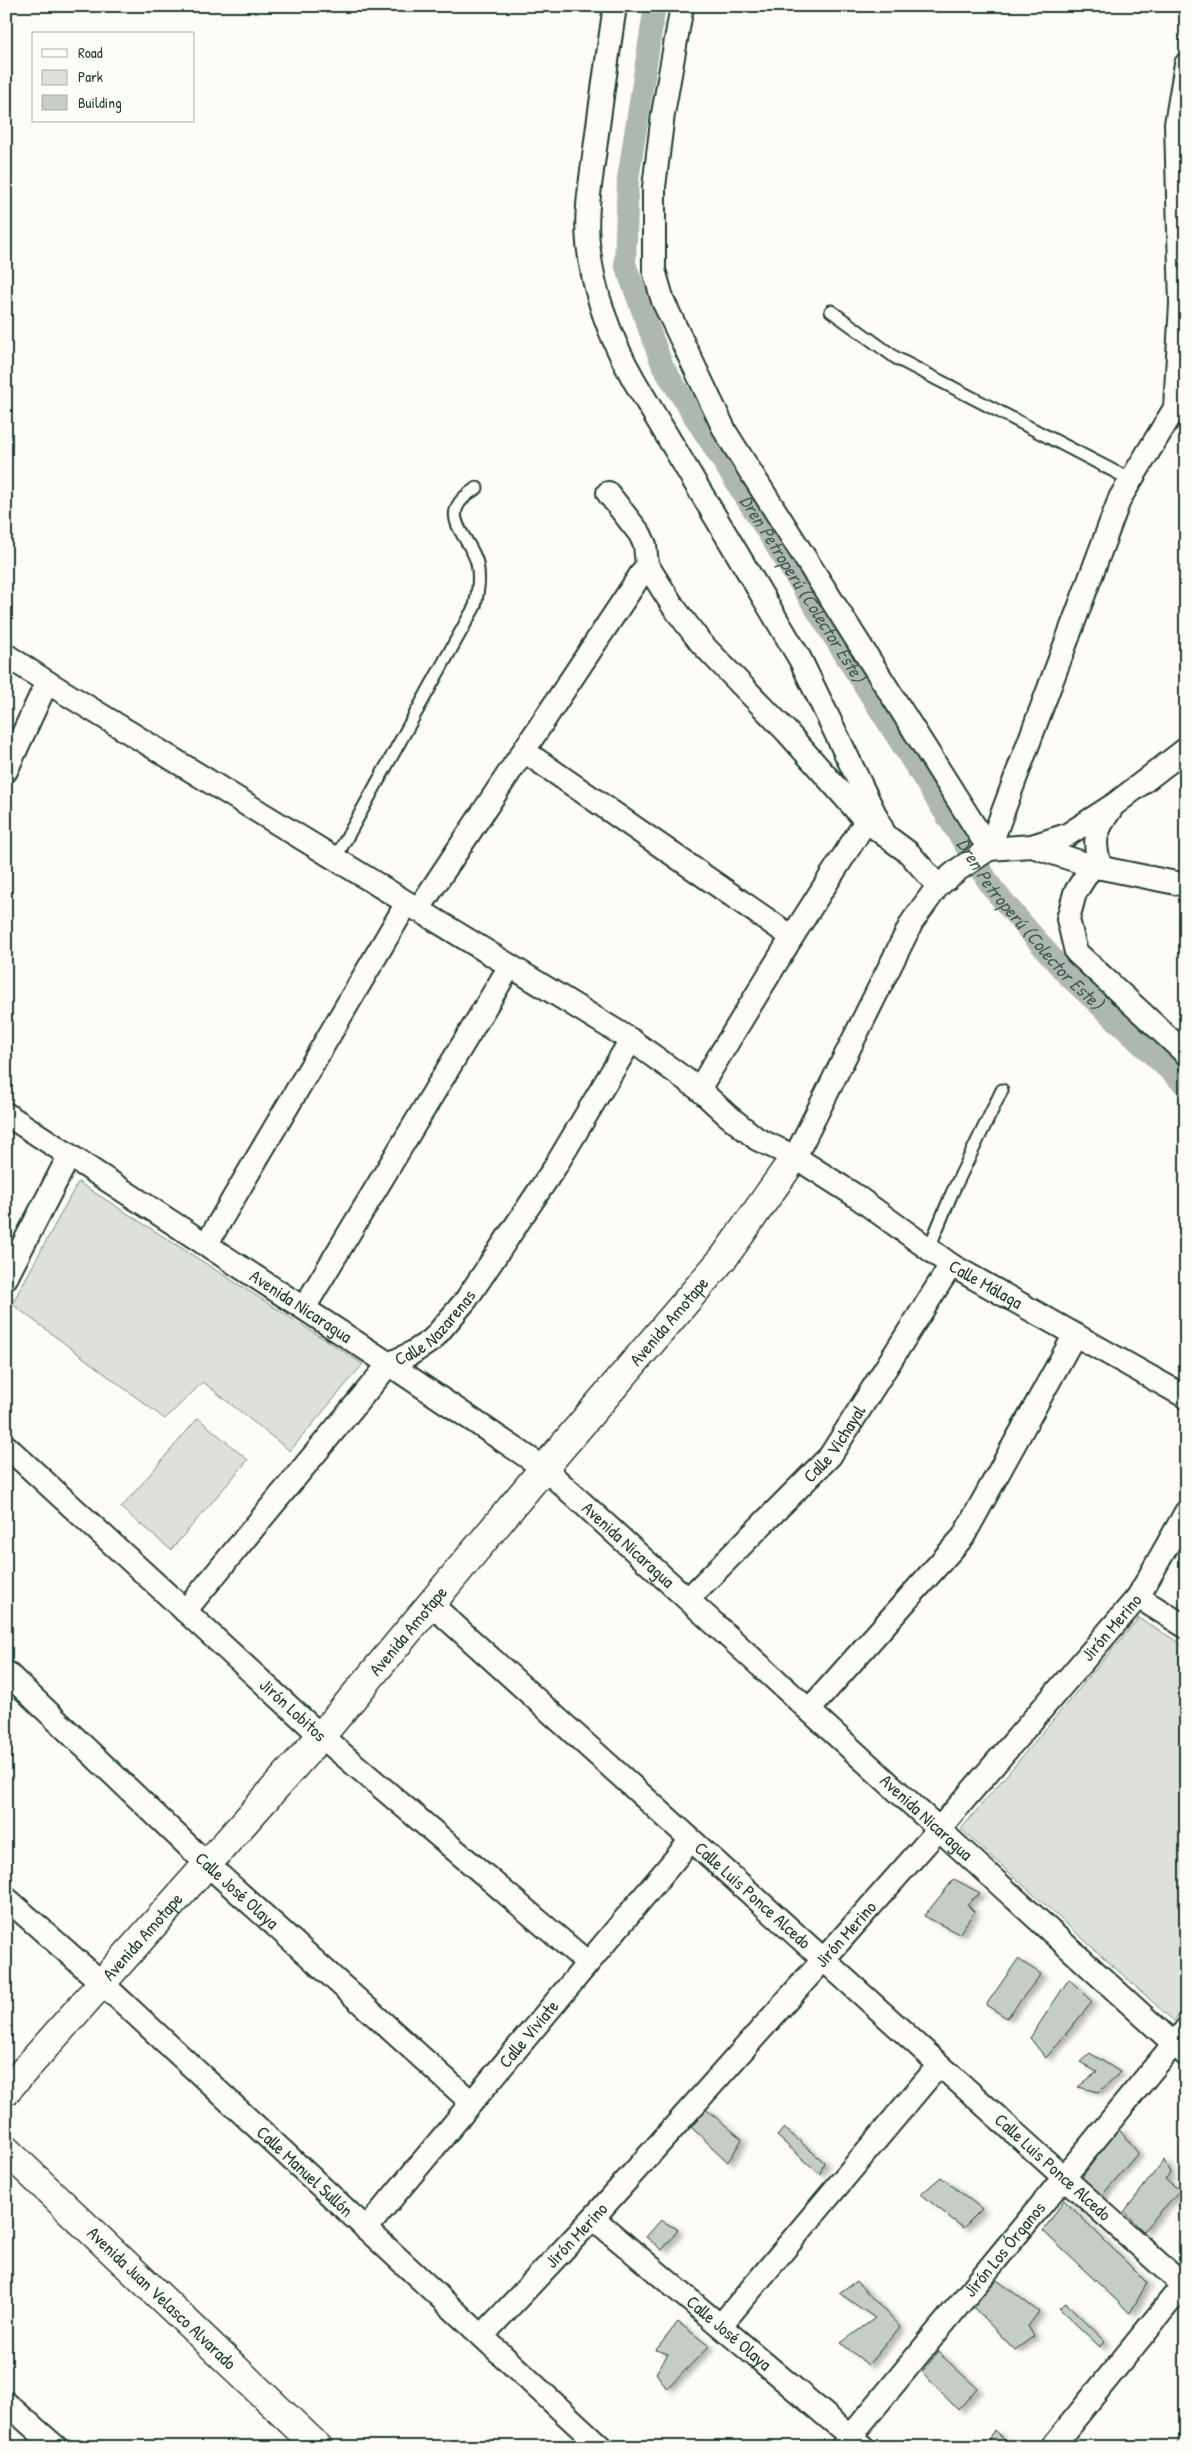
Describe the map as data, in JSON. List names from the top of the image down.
{
  "streets": {
    "street": [
      "Calle Málaga",
      "Avenida Nicaragua",
      "Avenida Amotape",
      "Calle Nazarenas",
      "Calle Vichayal",
      "Jirón Merino",
      "Jirón Lobitos",
      "Calle José Olaya",
      "Calle Luis Ponce Alcedo",
      "Calle Viviate",
      "Calle Manuel Sullón",
      "Jirón Los Órganos",
      "Avenida Juan Velasco Alvarado"
    ]
  },
  "crossings": [
    ["Calle Málaga", "Avenida Amotape"],
    ["Calle Málaga", "Calle Nazarenas"],
    ["Calle Málaga", "Calle Vichayal"],
    ["Avenida Nicaragua", "Avenida Amotape"],
    ["Avenida Nicaragua", "Calle Nazarenas"],
    ["Avenida Nicaragua", "Calle Vichayal"],
    ["Avenida Nicaragua", "Jirón Merino"],
    ["Avenida Nicaragua", "Jirón Los Órganos"],
    ["Avenida Amotape", "Jirón Lobitos"],
    ["Avenida Amotape", "Calle José Olaya"],
    ["Avenida Amotape", "Calle Luis Ponce Alcedo"],
    ["Avenida Amotape", "Calle Manuel Sullón"],
    ["Calle Nazarenas", "Jirón Lobitos"],
    ["Jirón Merino", "Calle José Olaya"],
    ["Jirón Merino", "Calle Luis Ponce Alcedo"],
    ["Jirón Merino", "Calle Manuel Sullón"],
    ["Jirón Lobitos", "Calle Viviate"],
    ["Calle José Olaya", "Calle Viviate"],
    ["Calle José Olaya", "Jirón Los Órganos"],
    ["Calle Luis Ponce Alcedo", "Calle Viviate"],
    ["Calle Luis Ponce Alcedo", "Jirón Los Órganos"],
    ["Calle Viviate", "Calle Manuel Sullón"]
  ],
  "water": ["Dren Petroperú (Colector Este)"],
  "legend": ["Road", "Park", "Building"]
}
